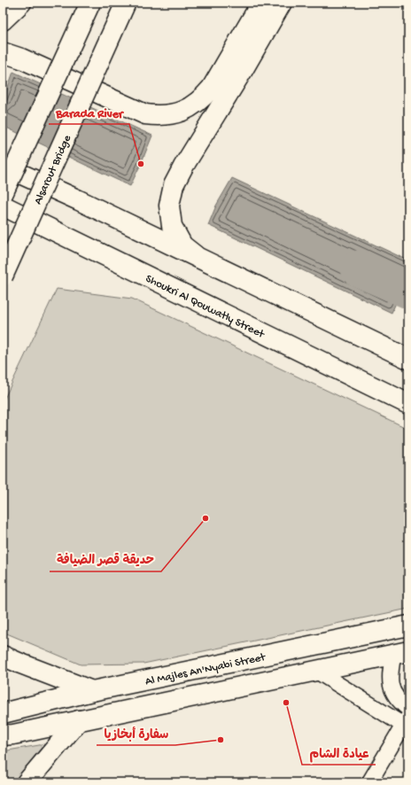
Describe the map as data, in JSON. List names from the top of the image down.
{
  "streets": {
    "main road": ["Alsarout Bridge", "Shoukri Al Qouwatly Street", "Al Majles An'Nyabi Street"]
  },
  "places": [
    "Barada River",
    "حديقة قصر الضيافة",
    "عيادة الشام",
    "سفارة أبخازيا"
  ]
}
